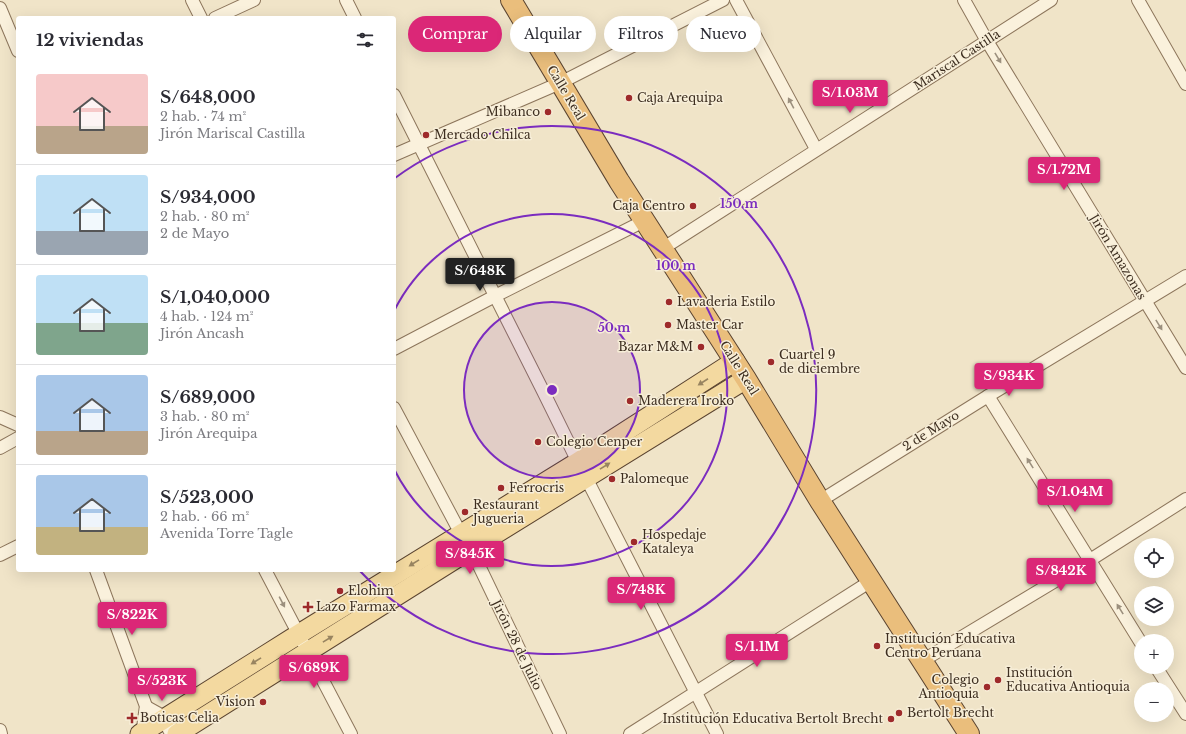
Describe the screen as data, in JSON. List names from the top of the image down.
{
  "streets": {
    "highway": ["Calle Real"],
    "street": [
      "Mariscal Castilla",
      "Jirón Amazonas",
      "2 de Mayo",
      "Jirón 28 de Julio"
    ]
  },
  "crossings": [
    ["Mariscal Castilla", "Calle Real"],
    ["Mariscal Castilla", "Jirón Amazonas"],
    ["Calle Real", "2 de Mayo"],
    ["Jirón Amazonas", "2 de Mayo"]
  ],
  "one_way": ["Jirón Amazonas"],
  "places": {
    "other": [
      "Caja Arequipa",
      "Mibanco",
      "Mercado Chilca",
      "Caja Centro",
      "Lavaderia Estilo",
      "Master Car",
      "Bazar M&M",
      "Cuartel 9 de diciembre",
      "Maderera Iroko",
      "Colegio Cenper",
      "Palomeque",
      "Ferrocris",
      "Restaurant Jugueria",
      "Hospedaje Kataleya",
      "Elohim",
      "Institución Educativa Centro Peruana",
      "Institución Educativa Antioquia",
      "Colegio Antioquia",
      "Vision",
      "Bertolt Brecht",
      "Institución Educativa Bertolt Brecht"
    ],
    "health": ["Lazo Farmax", "Boticas Celia"]
  },
  "page": {
    "chip": [
      "Comprar",
      "Alquilar",
      "Filtros",
      "Nuevo"
    ],
    "heading": "12 viviendas",
    "list": [
      {
        "name": "S/648,000",
        "note": "2 hab. · 74 m² · Jirón Mariscal Castilla"
      },
      {
        "name": "S/934,000",
        "note": "2 hab. · 80 m² · 2 de Mayo"
      },
      {
        "name": "S/1,040,000",
        "note": "4 hab. · 124 m² · Jirón Ancash"
      },
      {
        "name": "S/689,000",
        "note": "3 hab. · 80 m² · Jirón Arequipa"
      },
      {
        "name": "S/523,000",
        "note": "2 hab. · 66 m² · Avenida Torre Tagle"
      }
    ],
    "price": [
      "S/1.03M",
      "S/1.72M",
      "S/648K",
      "S/934K",
      "S/1.04M",
      "S/845K",
      "S/842K",
      "S/748K",
      "S/822K",
      "S/1.1M",
      "S/689K",
      "S/523K"
    ],
    "map_buttons": ["+", "−"]
  },
  "rings": ["150 m", "100 m", "50 m"]
}
